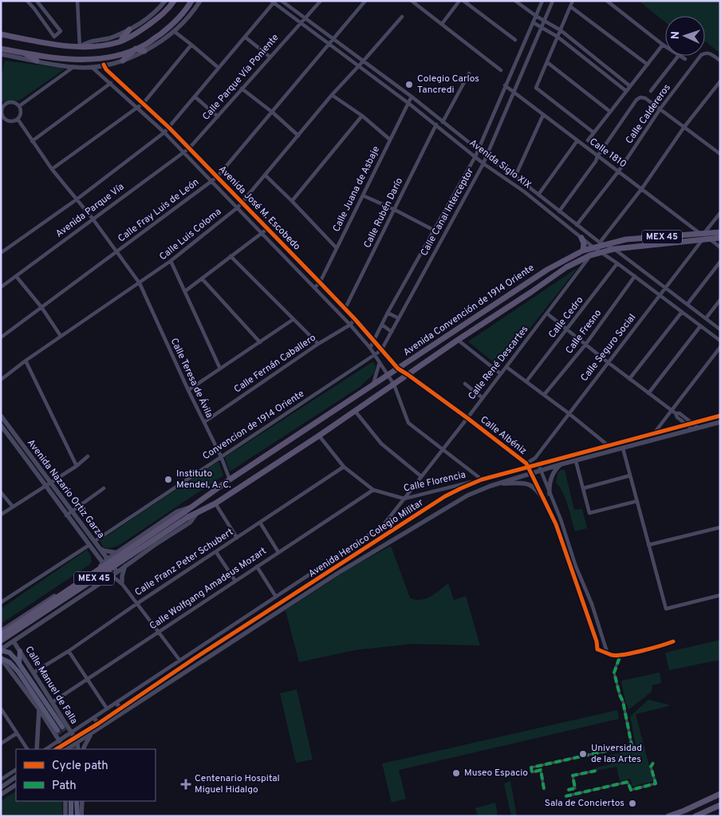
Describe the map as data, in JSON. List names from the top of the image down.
{
  "streets": {
    "main road": ["MEX 45", "Avenida Convención de 1914 Oriente"],
    "street": [
      "Calle Parque Vía Poniente",
      "Calle Caldereros",
      "Calle 1810",
      "Avenida Siglo XIX",
      "Calle Juana de Asbaje",
      "Avenida José M. Escobedo",
      "Avenida Parque Vía",
      "Calle Fray Luis de León",
      "Calle Canal Interceptor",
      "Calle Rubén Darío",
      "Calle Luis Coloma",
      "Calle Cedro",
      "Calle Fresno",
      "Calle Seguro Social",
      "Calle René Descartes",
      "Calle Fernán Caballero",
      "Calle Teresa de Ávila",
      "Convencion de 1914 Oriente",
      "Calle Albéniz",
      "Calle Florencia",
      "Avenida Nazario Ortiz Garza",
      "Avenida Heroico Colegio Militar",
      "Calle Franz Peter Schubert",
      "Calle Wolfgang Amadeus Mozart",
      "Calle Manuel de Falla"
    ]
  },
  "crossings": [
    ["Calle Parque Vía Poniente", "Avenida Siglo XIX"],
    ["Calle Parque Vía Poniente", "Avenida José M. Escobedo"],
    ["Calle Parque Vía Poniente", "Avenida Parque Vía"],
    ["Calle Caldereros", "Calle 1810"],
    ["Calle Caldereros", "Avenida Siglo XIX"],
    ["Calle 1810", "Calle Canal Interceptor"],
    ["Calle 1810", "Avenida Convención de 1914 Oriente"],
    ["Avenida Siglo XIX", "Calle Juana de Asbaje"],
    ["Avenida Siglo XIX", "Avenida Parque Vía"],
    ["Avenida Siglo XIX", "Calle Fray Luis de León"],
    ["Avenida Siglo XIX", "Calle Canal Interceptor"],
    ["Avenida Siglo XIX", "Calle Rubén Darío"],
    ["Avenida Siglo XIX", "Calle Luis Coloma"],
    ["Avenida Siglo XIX", "Avenida Convención de 1914 Oriente"],
    ["Avenida Siglo XIX", "Calle Cedro"],
    ["Avenida Siglo XIX", "Calle Fresno"],
    ["Avenida Siglo XIX", "Calle Seguro Social"],
    ["Calle Juana de Asbaje", "Avenida José M. Escobedo"],
    ["Avenida José M. Escobedo", "Avenida Parque Vía"],
    ["Avenida José M. Escobedo", "Calle Fray Luis de León"],
    ["Avenida José M. Escobedo", "Calle Canal Interceptor"],
    ["Avenida José M. Escobedo", "Calle Rubén Darío"],
    ["Avenida José M. Escobedo", "Calle Luis Coloma"],
    ["Avenida José M. Escobedo", "Avenida Convención de 1914 Oriente"],
    ["Avenida José M. Escobedo", "Calle René Descartes"],
    ["Avenida José M. Escobedo", "Calle Fernán Caballero"],
    ["Avenida José M. Escobedo", "Convencion de 1914 Oriente"],
    ["Avenida José M. Escobedo", "Calle Albéniz"],
    ["Avenida José M. Escobedo", "Calle Florencia"],
    ["Avenida José M. Escobedo", "Avenida Heroico Colegio Militar"],
    ["Avenida Parque Vía", "Calle Teresa de Ávila"],
    ["Calle Fray Luis de León", "Calle Teresa de Ávila"],
    ["Calle Canal Interceptor", "Convencion de 1914 Oriente"],
    ["Calle Luis Coloma", "Calle Teresa de Ávila"],
    ["Avenida Convención de 1914 Oriente", "Calle Seguro Social"],
    ["Avenida Convención de 1914 Oriente", "Calle René Descartes"],
    ["Avenida Convención de 1914 Oriente", "Calle Teresa de Ávila"],
    ["Avenida Convención de 1914 Oriente", "Calle Albéniz"],
    ["Avenida Convención de 1914 Oriente", "Calle Florencia"],
    ["Avenida Convención de 1914 Oriente", "Avenida Nazario Ortiz Garza"],
    ["Avenida Convención de 1914 Oriente", "Calle Manuel de Falla"],
    ["Calle Seguro Social", "Calle Albéniz"],
    ["Calle Seguro Social", "Avenida Heroico Colegio Militar"],
    ["Calle René Descartes", "Calle Albéniz"],
    ["Calle René Descartes", "Calle Florencia"],
    ["Calle René Descartes", "Avenida Heroico Colegio Militar"],
    ["Calle Fernán Caballero", "Calle Teresa de Ávila"],
    ["Calle Teresa de Ávila", "Convencion de 1914 Oriente"],
    ["Convencion de 1914 Oriente", "Avenida Nazario Ortiz Garza"],
    ["Calle Albéniz", "Avenida Heroico Colegio Militar"],
    ["Calle Florencia", "Avenida Heroico Colegio Militar"],
    ["Calle Florencia", "Calle Franz Peter Schubert"],
    ["Calle Florencia", "Calle Wolfgang Amadeus Mozart"],
    ["Avenida Heroico Colegio Militar", "Calle Manuel de Falla"],
    ["Calle Franz Peter Schubert", "Calle Manuel de Falla"],
    ["Calle Wolfgang Amadeus Mozart", "Calle Manuel de Falla"]
  ],
  "places": {
    "other": [
      "Colegio Carlos Tancredi",
      "Instituto Mendel, A. C.",
      "Universidad de las Artes",
      "Museo Espacio",
      "Sala de Conciertos"
    ],
    "health": ["Centenario Hospital Miguel Hidalgo"]
  },
  "legend": ["Cycle path", "Path"],
  "north": "left"
}
